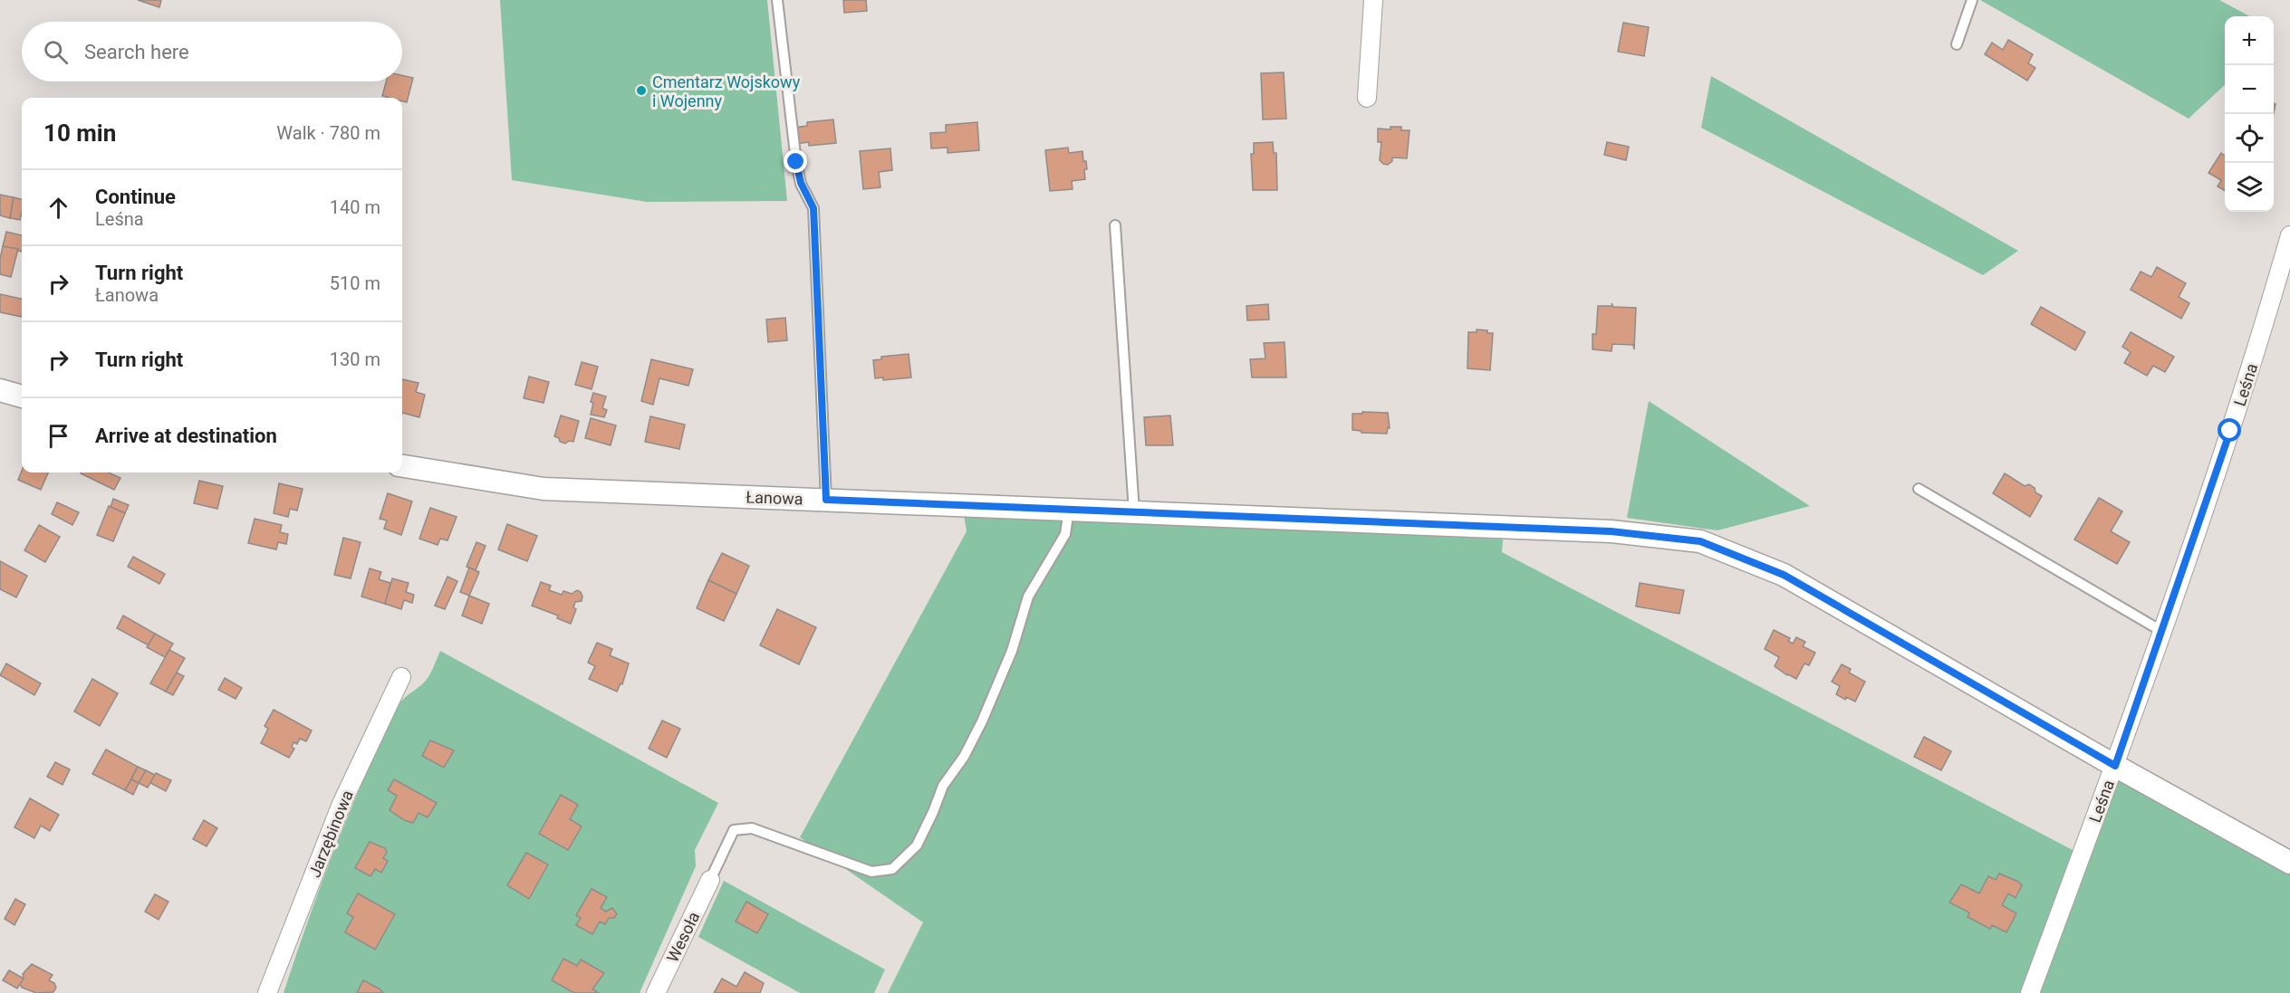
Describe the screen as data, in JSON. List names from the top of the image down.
{
  "streets": {
    "street": [
      "Leśna",
      "Łanowa",
      "Jarzębinowa",
      "Wesoła"
    ]
  },
  "crossings": [
    ["Leśna", "Łanowa"]
  ],
  "places": ["Cmentarz Wojskowy i Wojenny"],
  "page": {
    "map_buttons": ["+", "−"],
    "search": "Search here",
    "heading": ["10 min", "Walk · 780 m"],
    "list": [
      ["Continue", "Leśna", "140 m"],
      ["Turn right", "Łanowa", "510 m"],
      ["Turn right", "130 m"],
      "Arrive at destination"
    ]
  }
}
